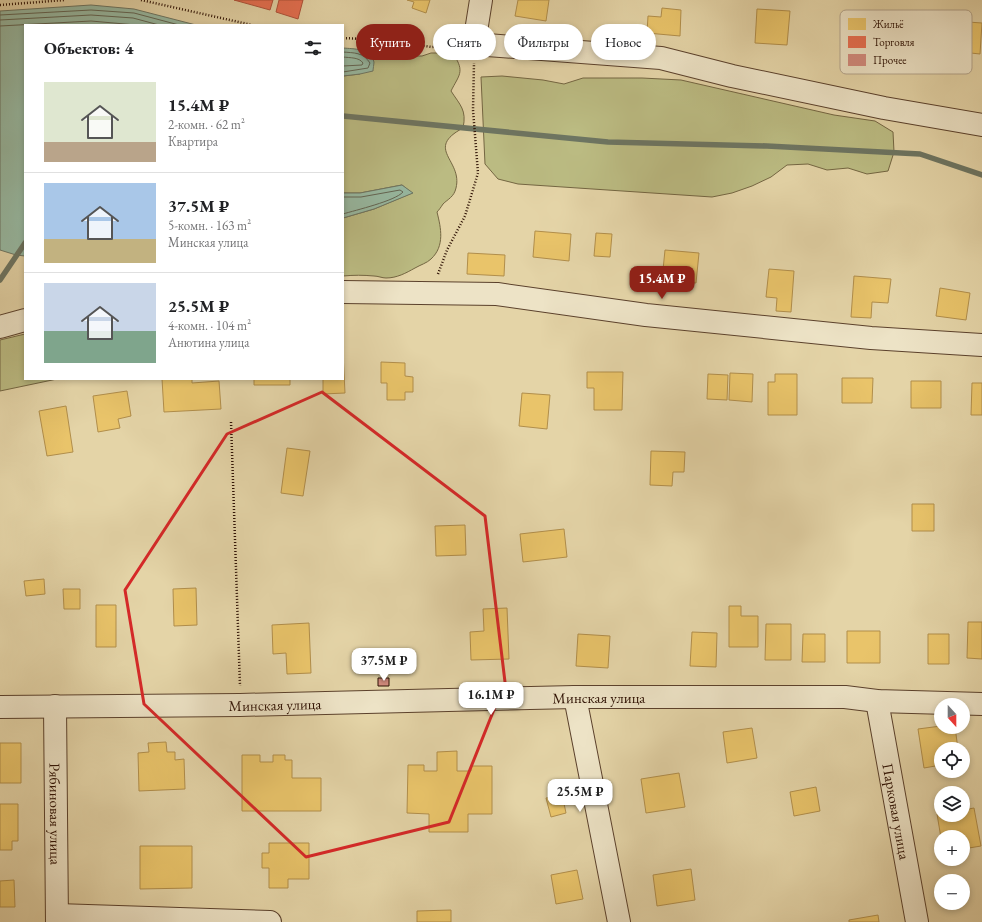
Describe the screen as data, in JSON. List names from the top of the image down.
{
  "streets": {
    "street": ["Минская улица", "Парковая улица", "Рябиновая улица"]
  },
  "crossings": [
    ["Минская улица", "Парковая улица"],
    ["Минская улица", "Рябиновая улица"]
  ],
  "legend": ["Жильё", "Торговля", "Прочее"],
  "north": "bottom",
  "page": {
    "chip": [
      "Купить",
      "Снять",
      "Фильтры",
      "Новое"
    ],
    "heading": "Объектов: 4",
    "list": [
      {
        "name": "15.4M ₽",
        "note": "2-комн. · 62 m² · Квартира"
      },
      {
        "name": "37.5M ₽",
        "note": "5-комн. · 163 m² · Минская улица"
      },
      {
        "name": "25.5M ₽",
        "note": "4-комн. · 104 m² · Анютина улица"
      }
    ],
    "price": [
      "15.4M ₽",
      "37.5M ₽",
      "16.1M ₽",
      "25.5M ₽"
    ],
    "map_buttons": ["+", "−"]
  }
}
